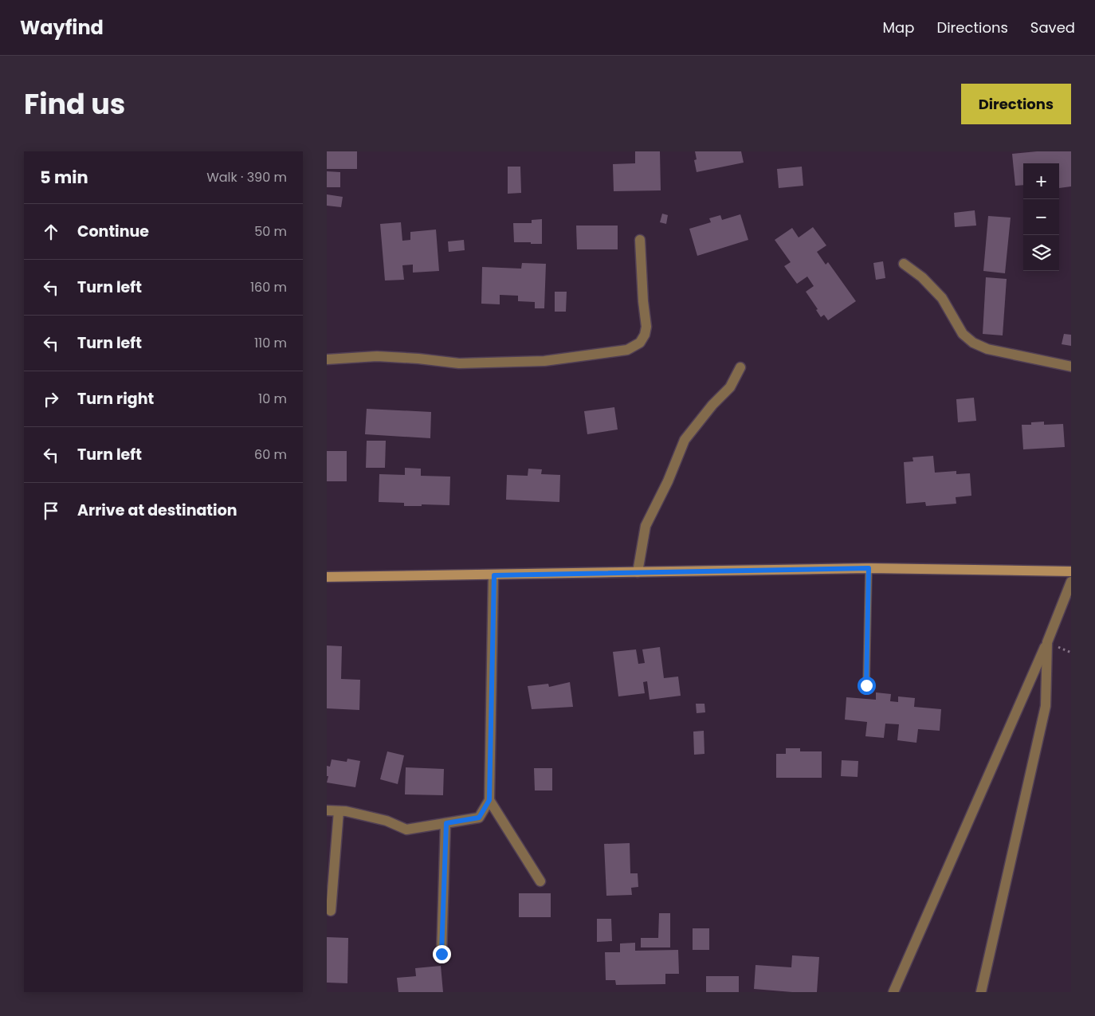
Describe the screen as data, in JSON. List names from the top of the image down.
{
  "page": {
    "header": "Wayfind",
    "nav": ["Map", "Directions", "Saved"],
    "title": "Find us",
    "buttons": "Directions",
    "heading": ["5 min", "Walk · 390 m"],
    "map_buttons": ["+", "−"],
    "list": [
      ["Continue", "50 m"],
      ["Turn left", "160 m"],
      ["Turn left", "110 m"],
      ["Turn right", "10 m"],
      ["Turn left", "60 m"],
      "Arrive at destination"
    ]
  }
}
